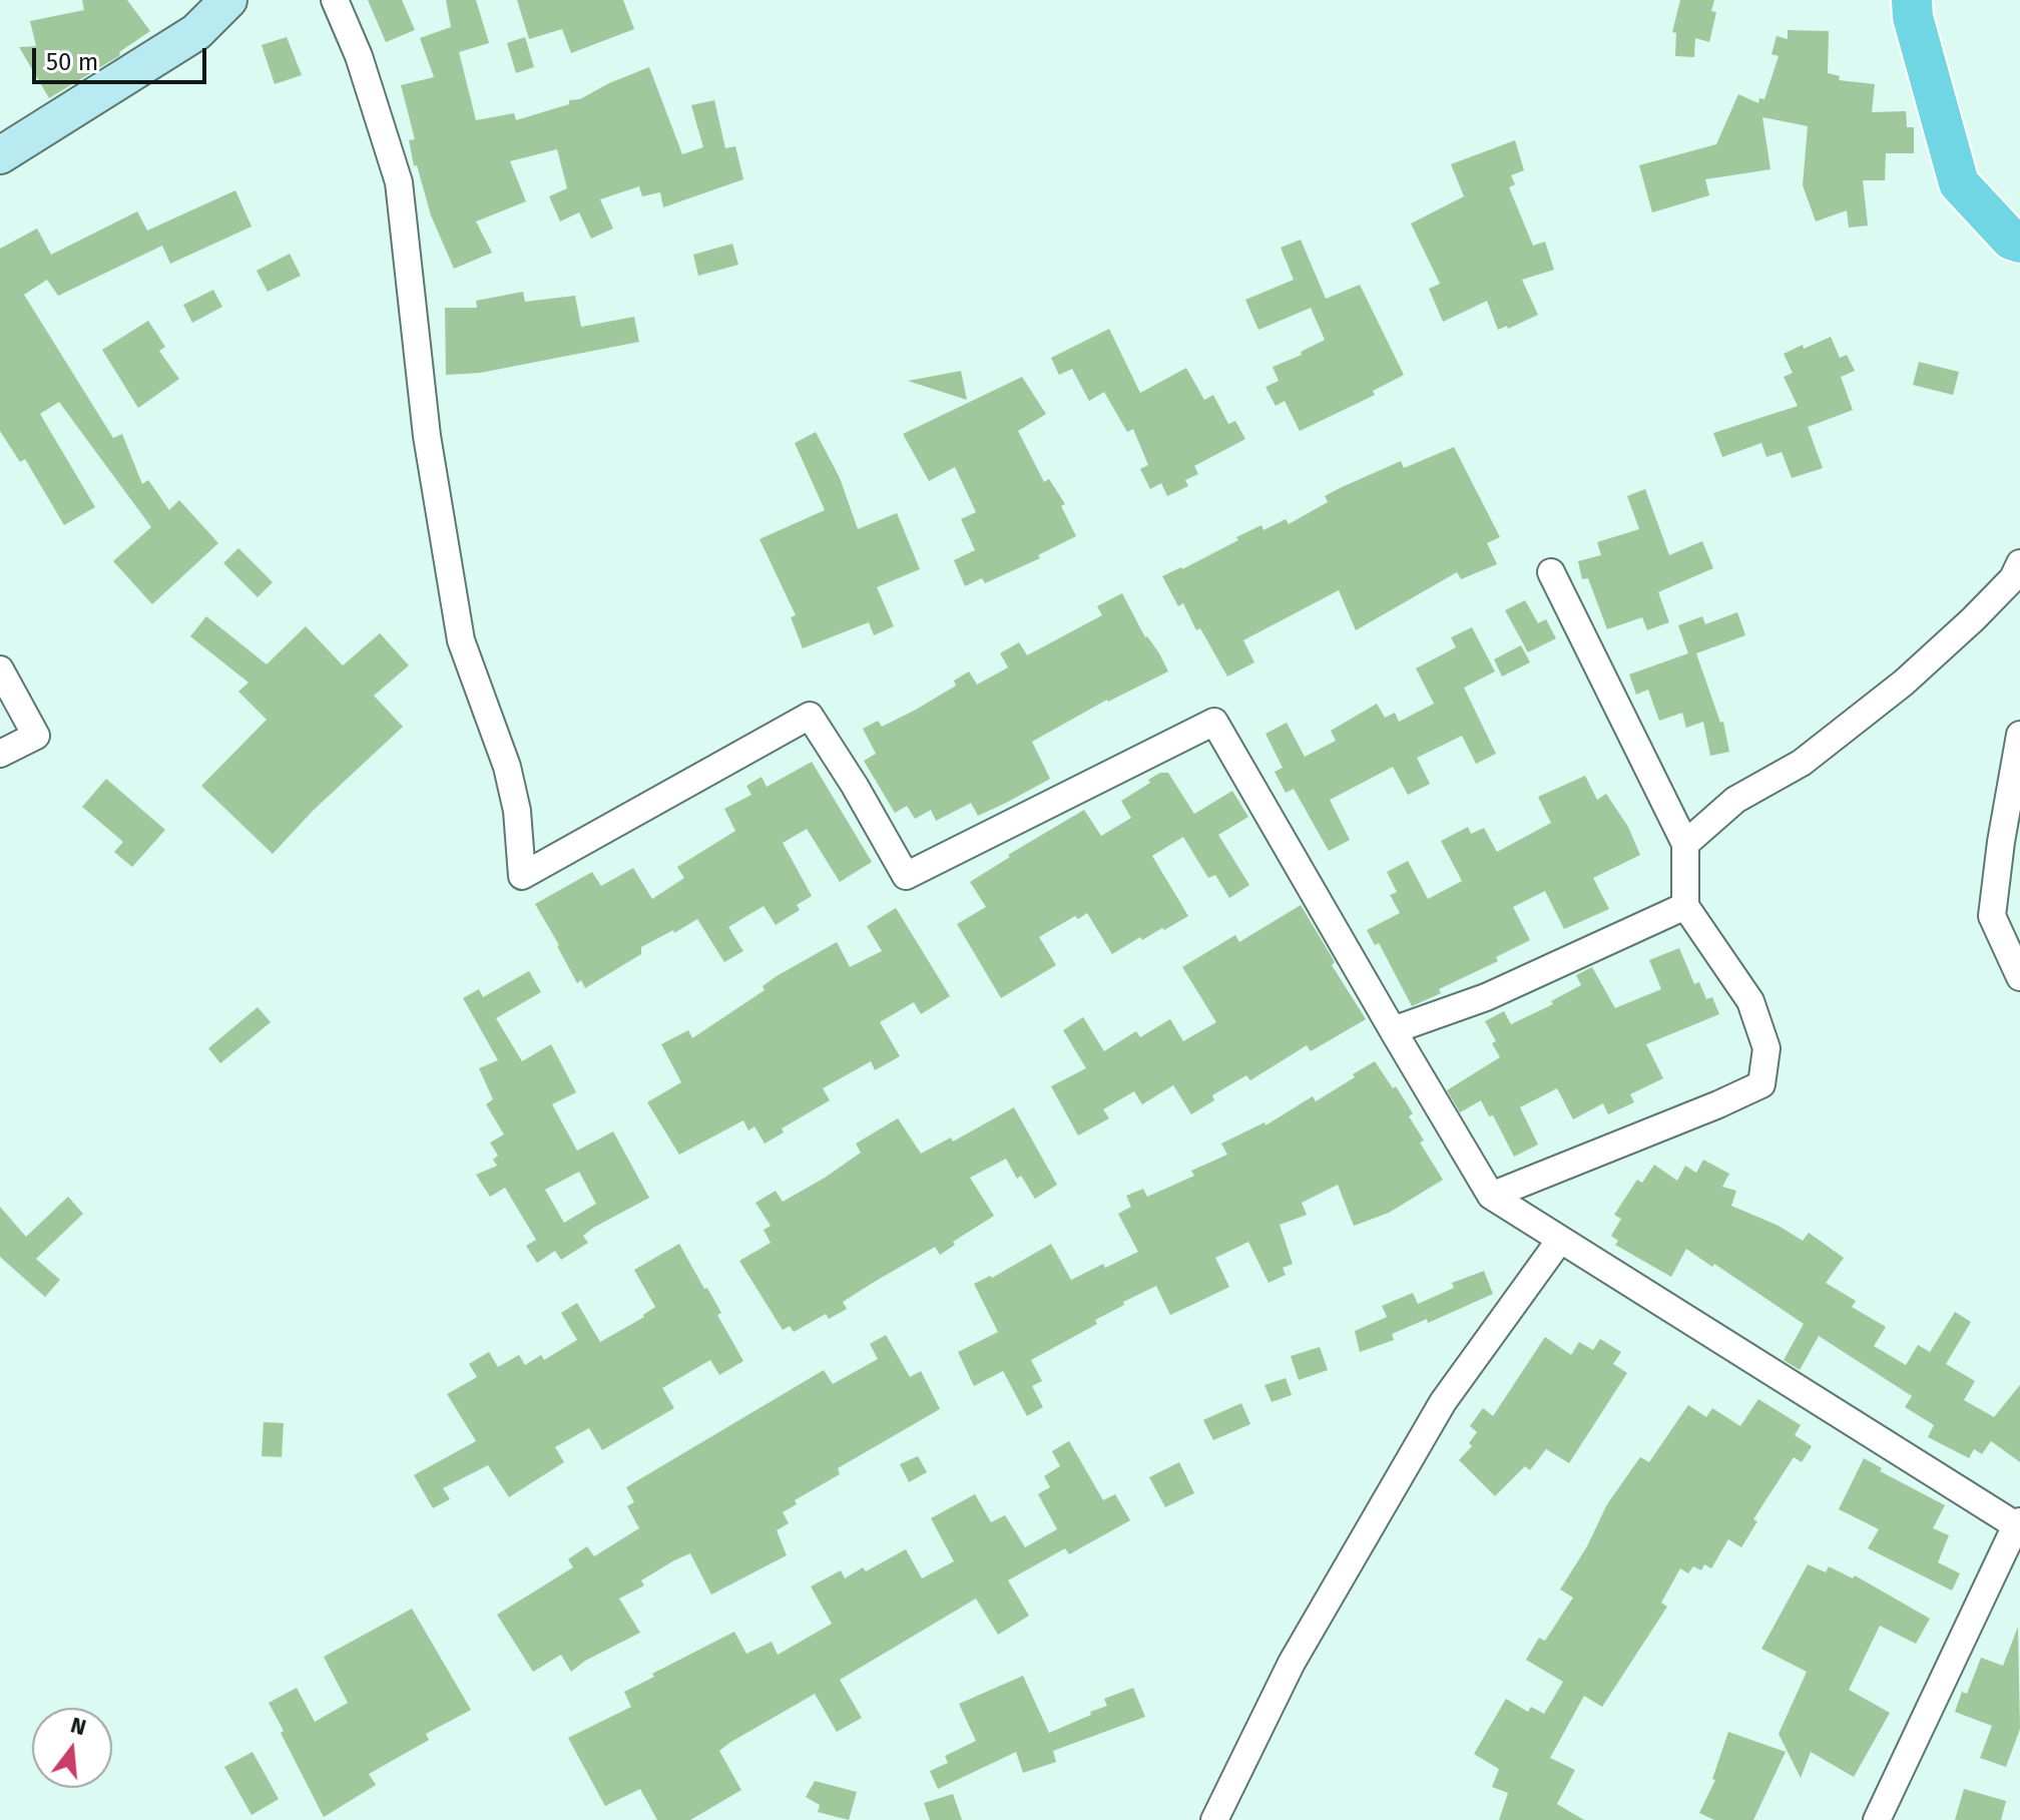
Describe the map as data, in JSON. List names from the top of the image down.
{
  "scale_bar": "50 m",
  "north": "top"
}
